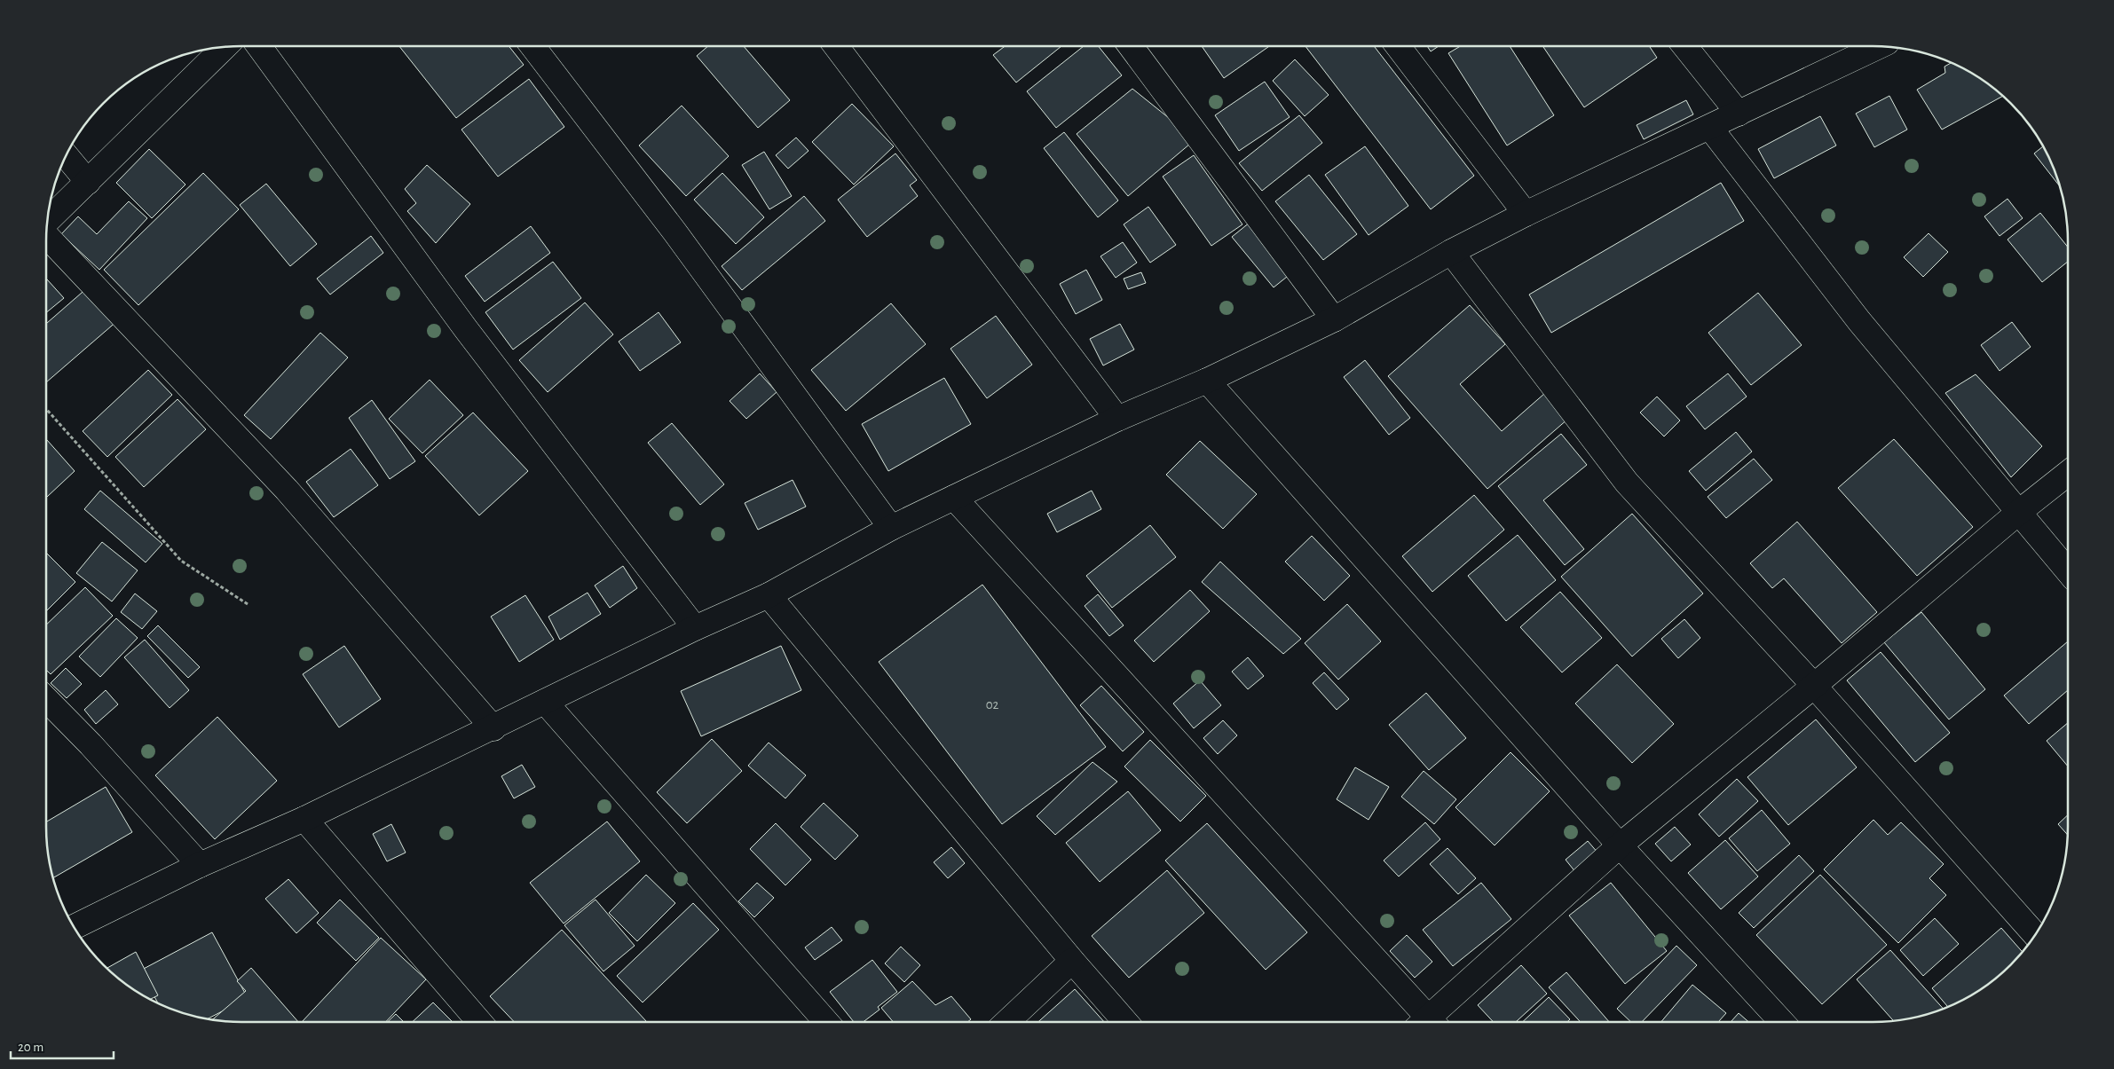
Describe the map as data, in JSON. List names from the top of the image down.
{
  "house_numbers": ["02"],
  "scale_bar": "20 m"
}
